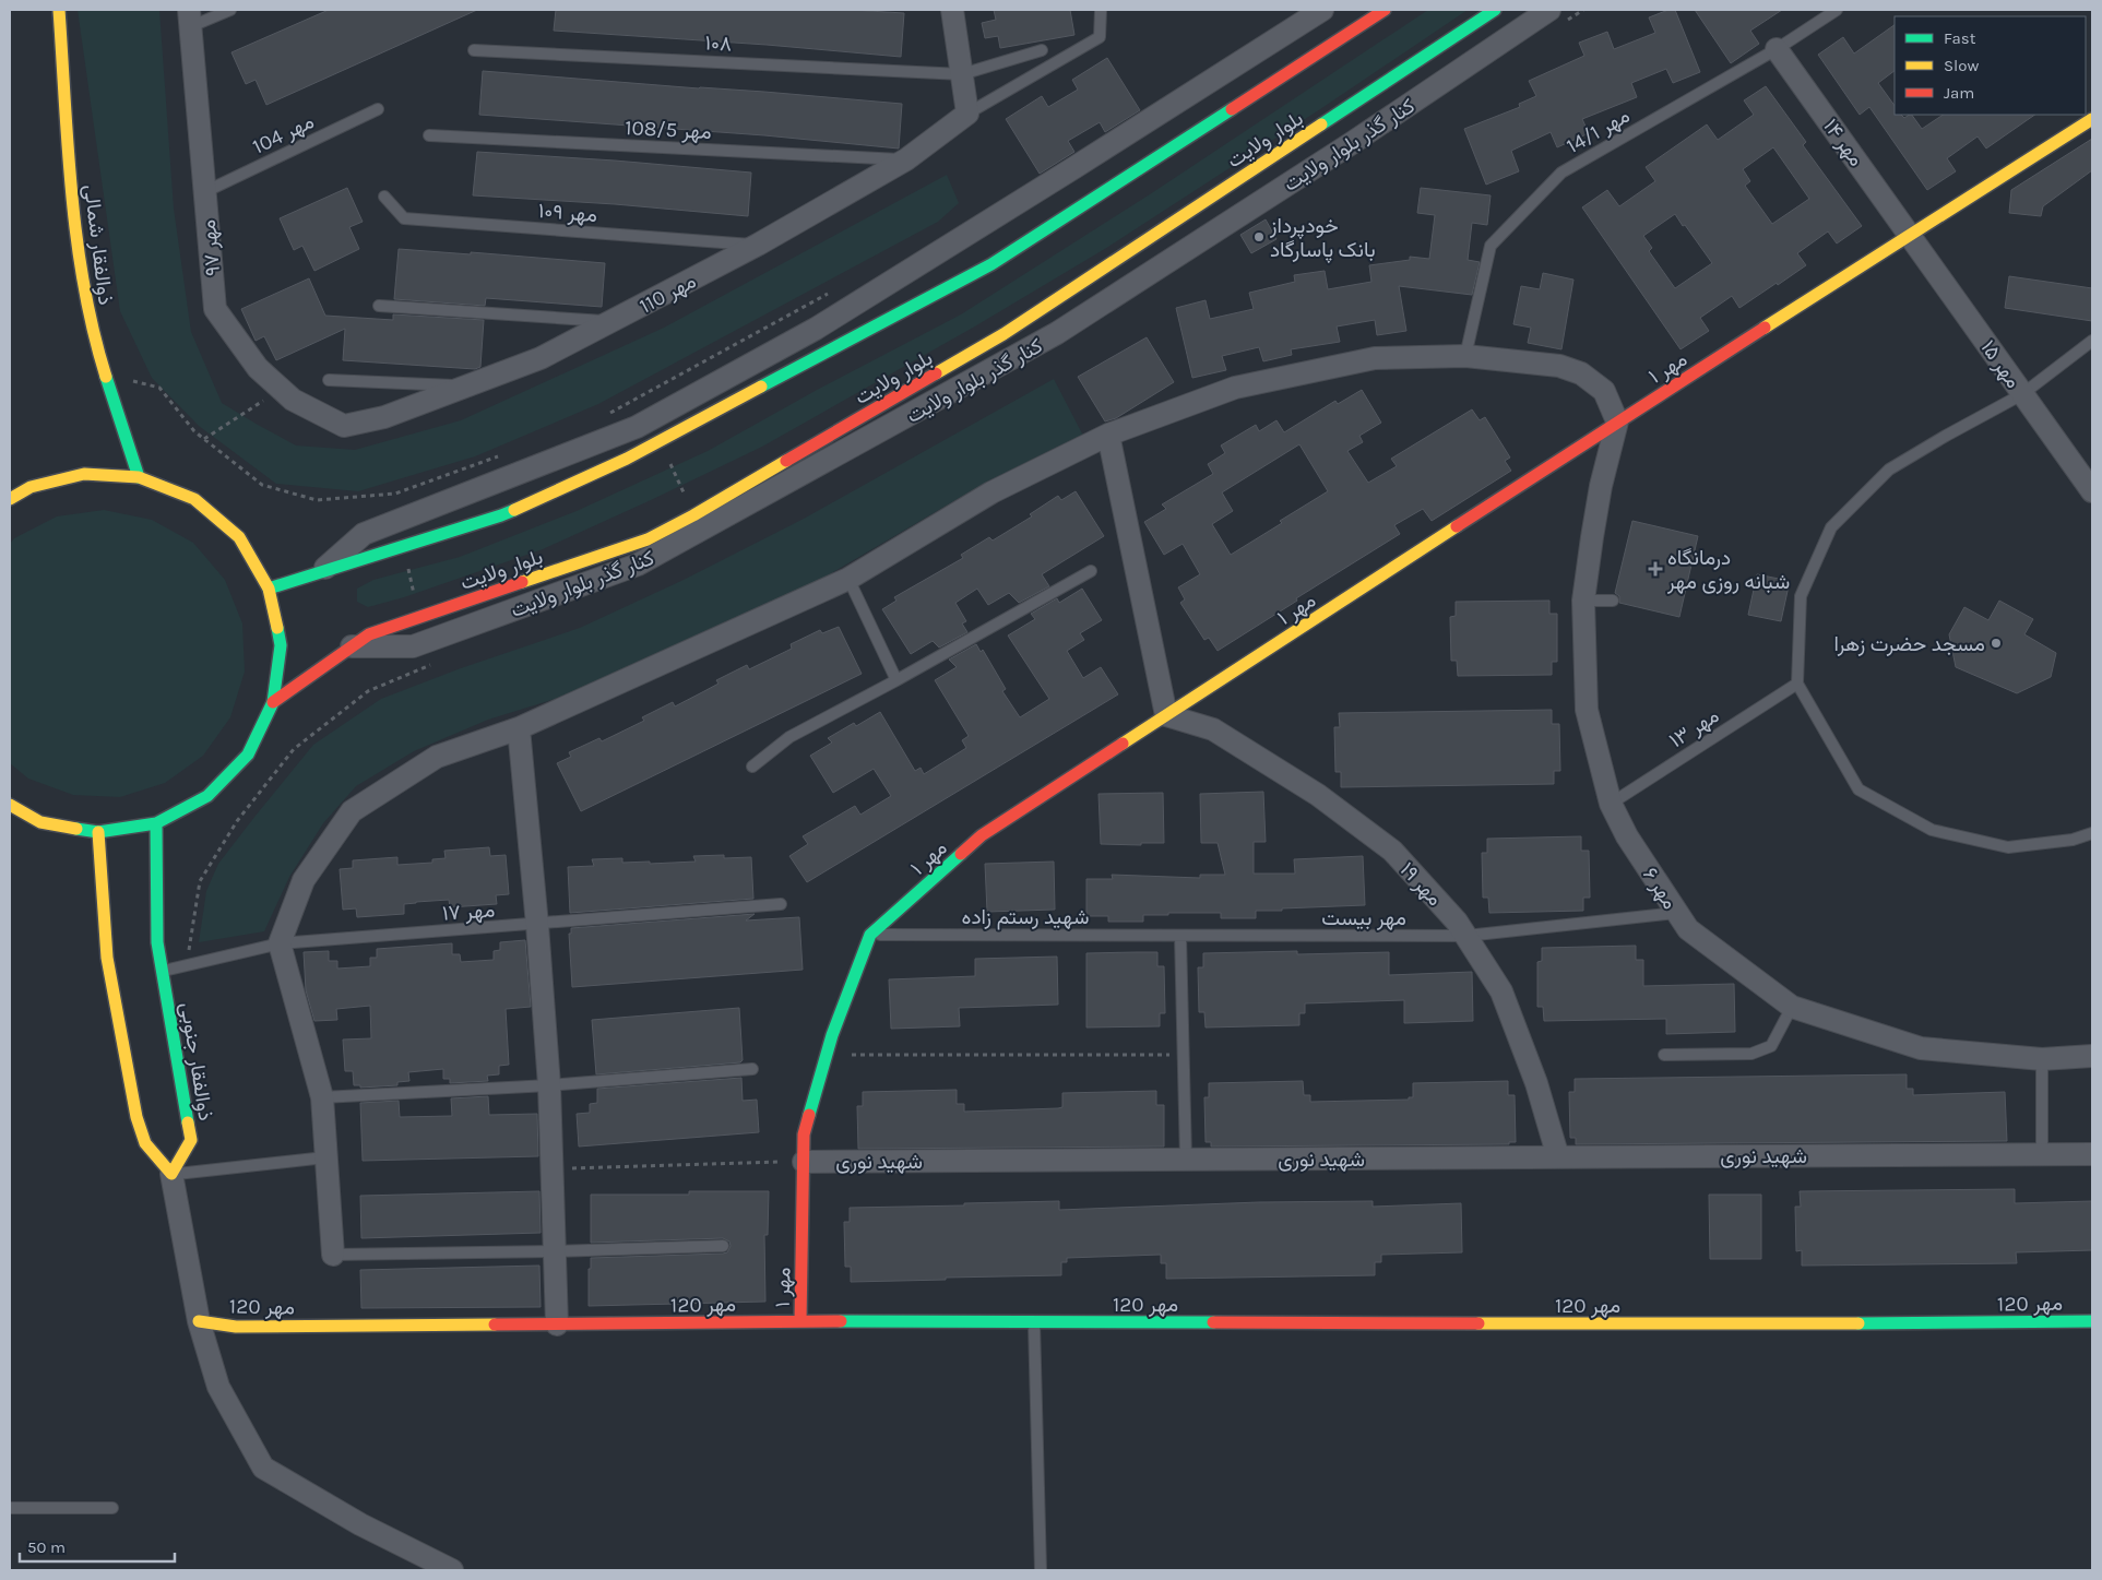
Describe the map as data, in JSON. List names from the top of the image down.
{
  "streets": {
    "street": [
      "بلوار ولایت",
      "مهر ۱۴",
      "کنار گذر بلوار ولایت",
      "ذوالفقار شمالی",
      "مهر ۹۷",
      "مهر 110",
      "مهر ۱۵",
      "مهر ۱",
      "مهر ۱۹",
      "مهر ۶",
      "ذوالفقار جنوبی",
      "شهید نوری",
      "مهر 120"
    ],
    "lane": [
      "۱۰۸",
      "مهر 108/5",
      "مهر 14/1",
      "مهر 104",
      "مهر ۱۰۹",
      "مهر ۱۳",
      "مهر ۱۷",
      "شهید رستم زاده",
      "مهر بیست"
    ]
  },
  "crossings": [
    ["مهر 108/5", "مهر 110"],
    ["مهر 14/1", "مهر ۱۴"],
    ["مهر 104", "مهر ۹۷"],
    ["بلوار ولایت", "کنار گذر بلوار ولایت"],
    ["مهر ۱۴", "مهر ۱۵"],
    ["مهر ۱۴", "مهر ۱"],
    ["مهر ۱۰۹", "مهر 110"],
    ["مهر ۹۷", "مهر 110"],
    ["مهر ۱۵", "مهر ۱"],
    ["مهر ۱", "مهر ۱۹"],
    ["مهر ۱", "مهر ۶"],
    ["مهر ۱", "شهید رستم زاده"],
    ["مهر ۱", "شهید نوری"],
    ["مهر ۱", "مهر 120"],
    ["مهر ۱۳", "مهر ۶"],
    ["مهر ۱۹", "مهر بیست"],
    ["مهر ۱۹", "شهید نوری"],
    ["مهر ۶", "مهر بیست"],
    ["مهر ۱۷", "ذوالفقار جنوبی"],
    ["شهید رستم زاده", "مهر بیست"]
  ],
  "places": {
    "other": ["خودپرداز بانک پاسارگاد", "مسجد حضرت زهرا"],
    "health": ["درمانگاه شبانه روزی مهر"]
  },
  "legend": ["Fast", "Slow", "Jam"],
  "scale_bar": "50 m"
}
